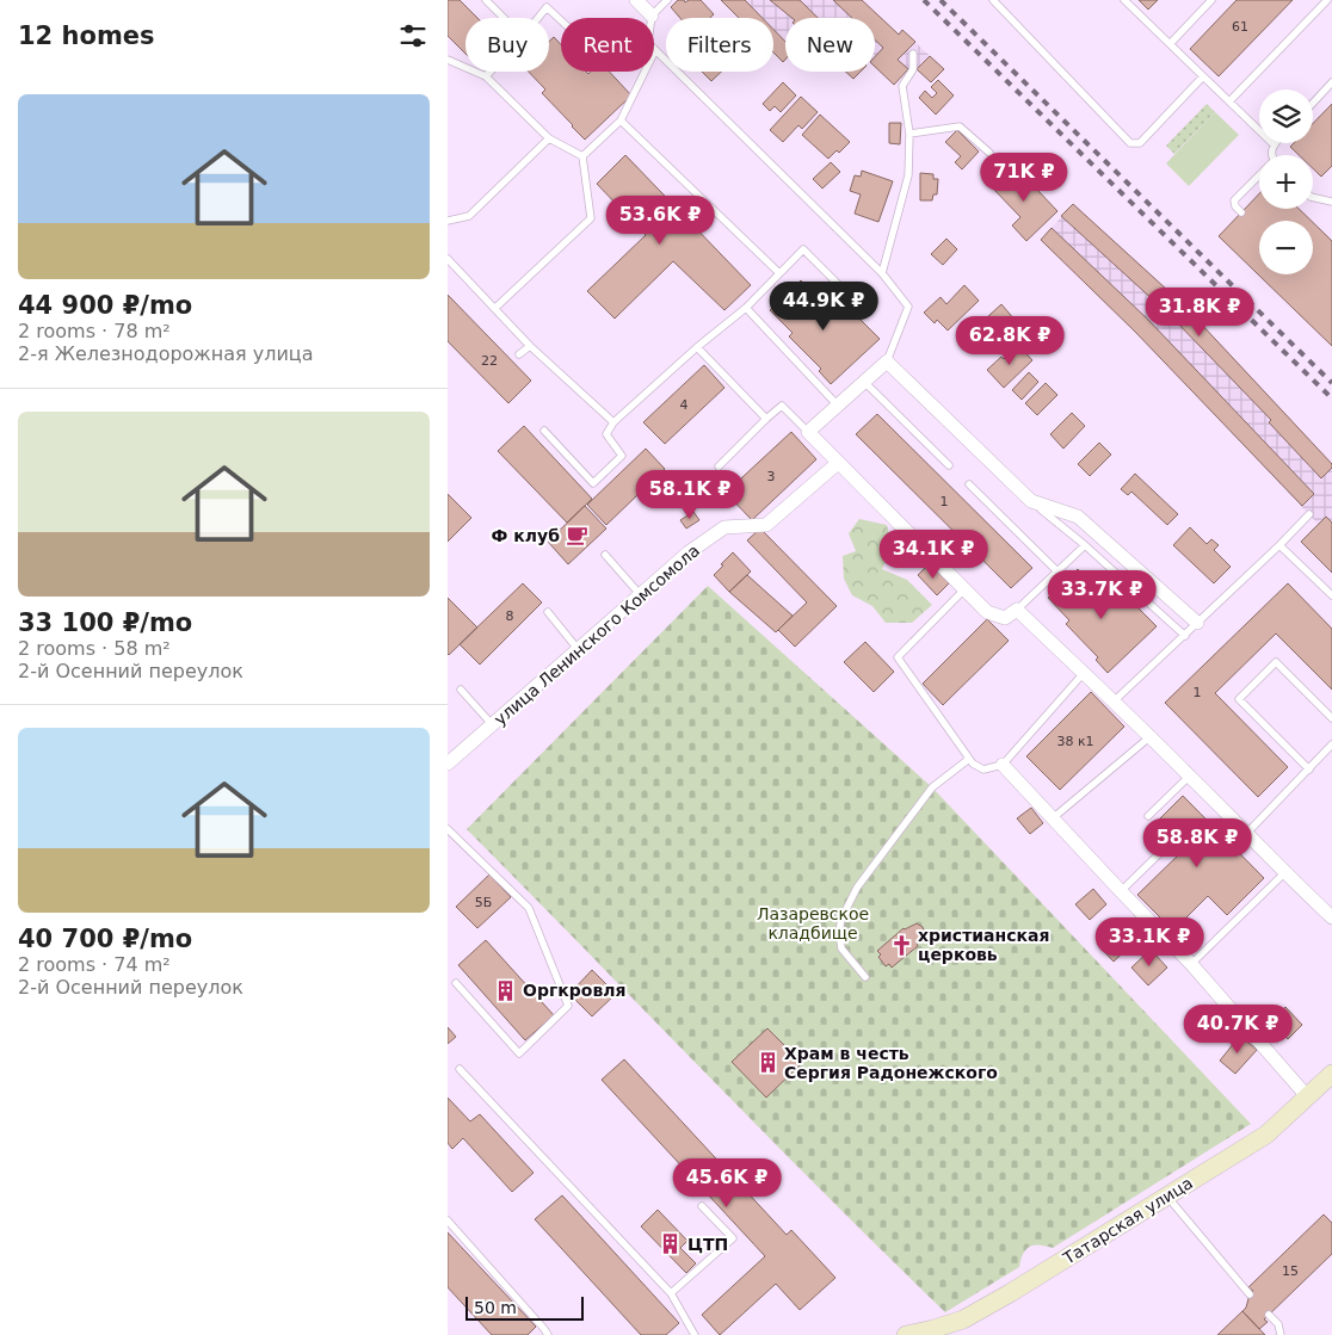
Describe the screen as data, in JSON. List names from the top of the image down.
{
  "streets": {
    "street": ["улица Ленинского Комсомола", "Татарская улица"]
  },
  "parks": ["Лазаревское кладбище"],
  "places": {
    "cafe": ["Ф клуб"],
    "church": ["христианская церковь"],
    "building": ["Оргкровля", "Храм в честь Сергия Радонежского", "ЦТП"]
  },
  "house_numbers": [
    "61",
    "22",
    "4",
    "3",
    "1",
    "8",
    "1",
    "38 к1",
    "5Б",
    "15"
  ],
  "scale_bar": "50 m",
  "page": {
    "heading": "12 homes",
    "chip": [
      "Buy",
      "Rent",
      "Filters",
      "New"
    ],
    "list": [
      {
        "name": "44 900 ₽/mo",
        "note": "2 rooms · 78 m² · 2-я Железнодорожная улица"
      },
      {
        "name": "33 100 ₽/mo",
        "note": "2 rooms · 58 m² · 2-й Осенний переулок"
      },
      {
        "name": "40 700 ₽/mo",
        "note": "2 rooms · 74 m² · 2-й Осенний переулок"
      }
    ],
    "map_buttons": ["+", "−"],
    "price": [
      "71K ₽",
      "53.6K ₽",
      "44.9K ₽",
      "31.8K ₽",
      "62.8K ₽",
      "58.1K ₽",
      "34.1K ₽",
      "33.7K ₽",
      "58.8K ₽",
      "33.1K ₽",
      "40.7K ₽",
      "45.6K ₽"
    ],
    "scale": "50 m"
  }
}
